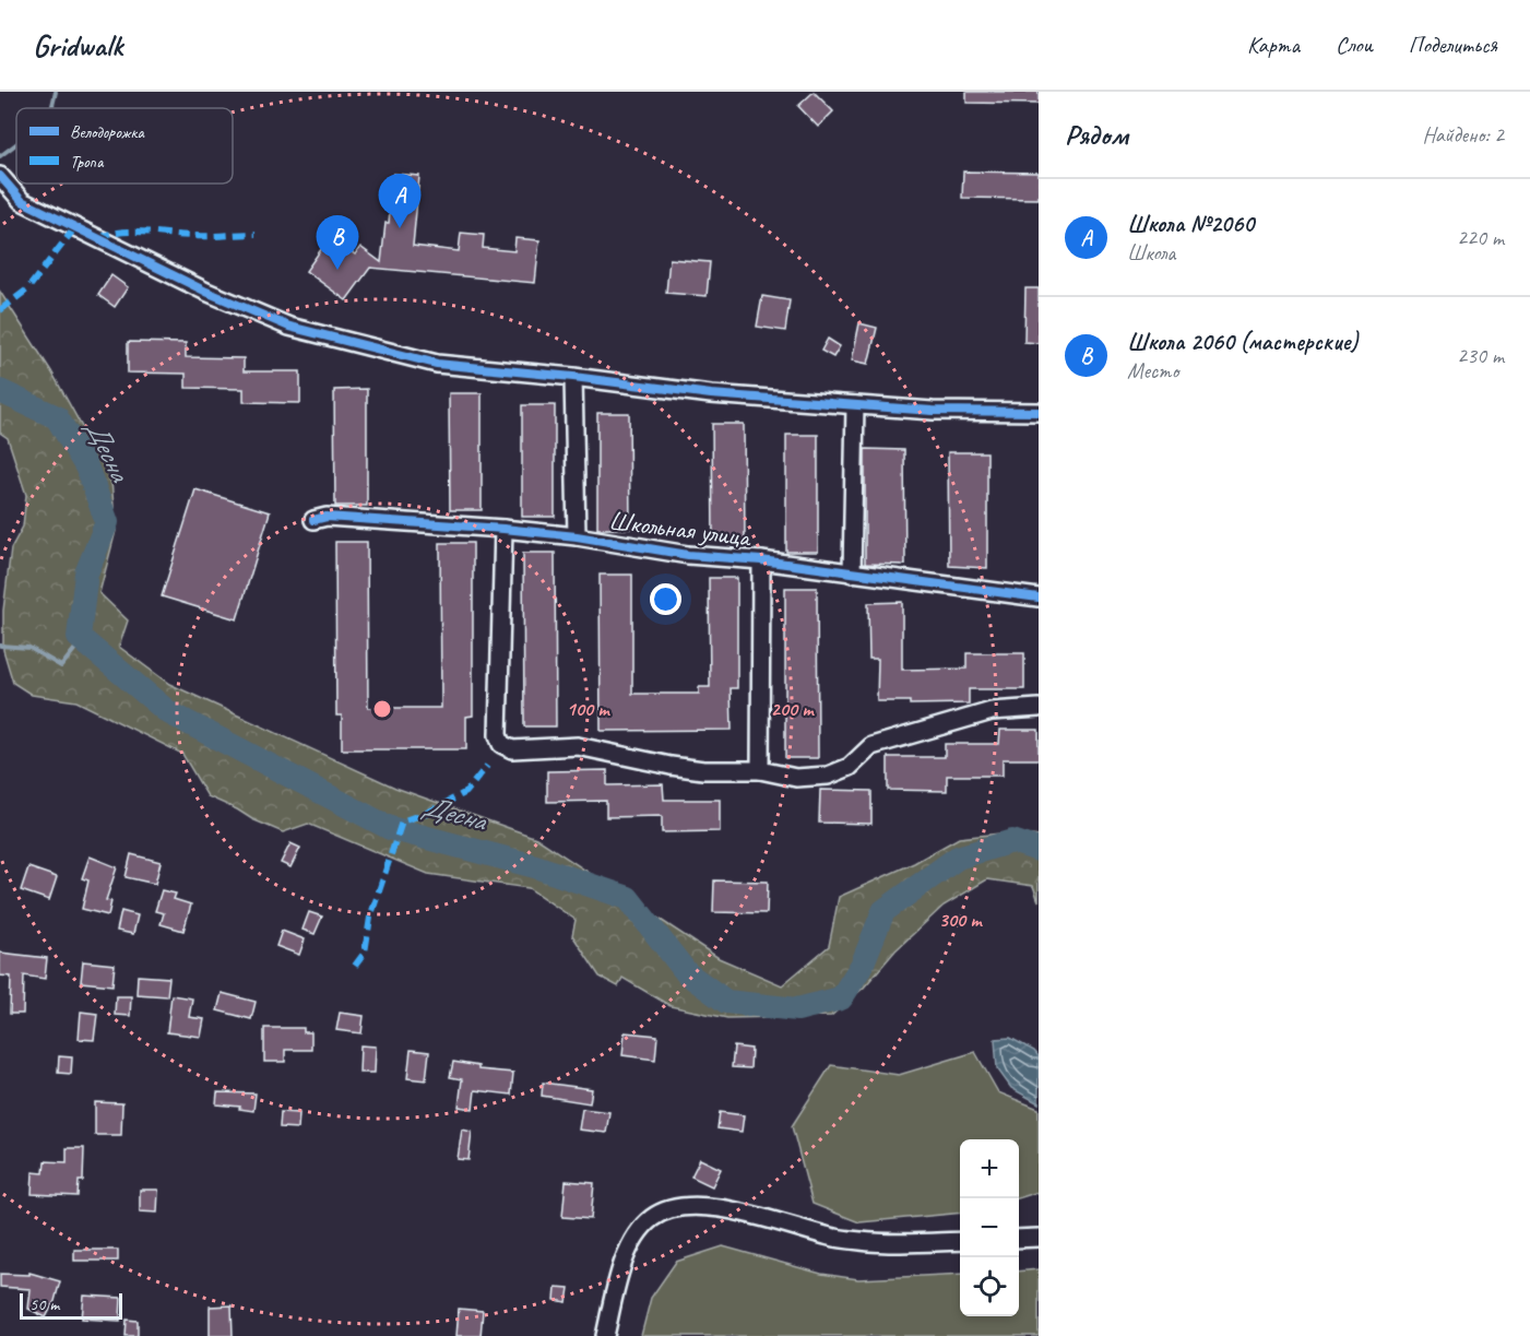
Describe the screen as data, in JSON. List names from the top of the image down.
{
  "streets": {
    "street": ["Школьная улица"]
  },
  "water": ["Десна"],
  "legend": ["Велодорожка", "Тропа"],
  "scale_bar": "50 m",
  "page": {
    "header": "Gridwalk",
    "nav": ["Карта", "Слои", "Поделиться"],
    "heading": ["Рядом", "Найдено: 2"],
    "pins": ["A", "B"],
    "list": [
      {
        "mark": "A",
        "name": "Школа №2060",
        "note": "Школа",
        "value": "220 m"
      },
      {
        "mark": "B",
        "name": "Школа 2060 (мастерские)",
        "note": "Место",
        "value": "230 m"
      }
    ],
    "map_buttons": ["+", "−"],
    "scale": "50 m"
  },
  "rings": ["100 m", "200 m", "300 m"]
}
